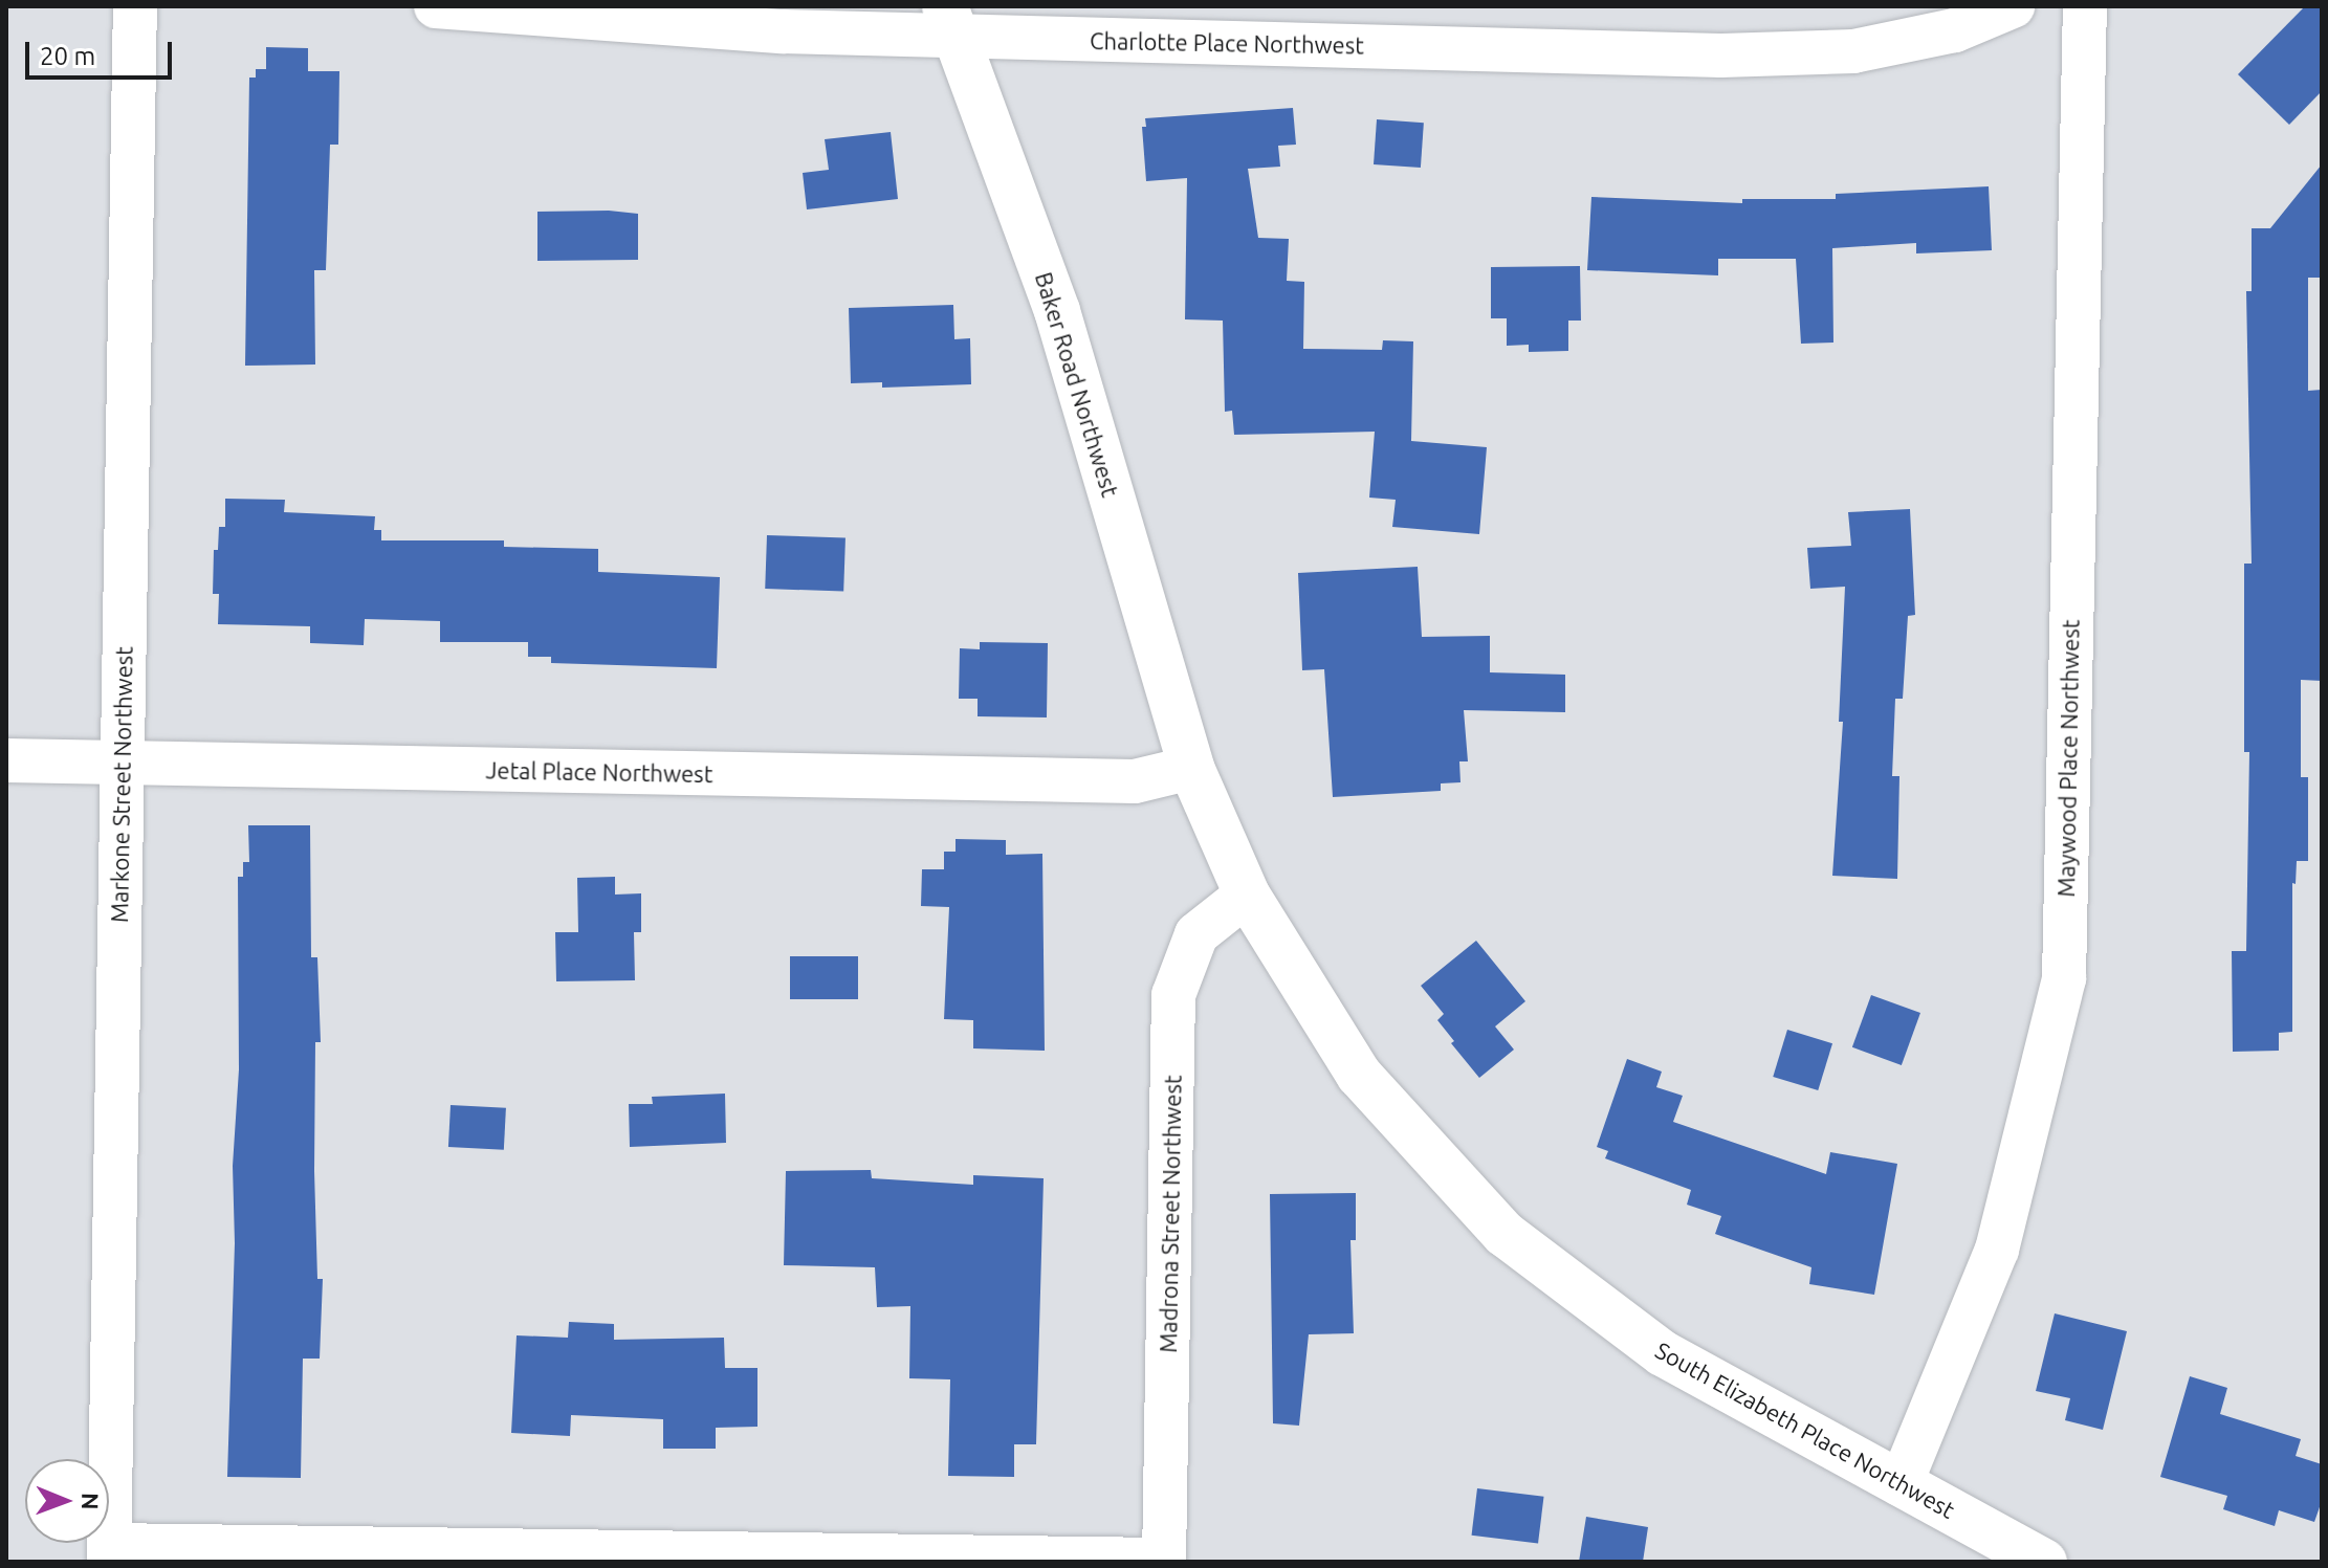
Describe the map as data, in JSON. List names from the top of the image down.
{
  "streets": {
    "street": [
      "Charlotte Place Northwest",
      "Baker Road Northwest",
      "Maywood Place Northwest",
      "Jetal Place Northwest",
      "Markone Street Northwest",
      "Madrona Street Northwest",
      "South Elizabeth Place Northwest"
    ]
  },
  "crossings": [
    ["Charlotte Place Northwest", "Baker Road Northwest"],
    ["Baker Road Northwest", "Jetal Place Northwest"],
    ["Baker Road Northwest", "South Elizabeth Place Northwest"],
    ["Maywood Place Northwest", "South Elizabeth Place Northwest"],
    ["Jetal Place Northwest", "Markone Street Northwest"],
    ["Jetal Place Northwest", "South Elizabeth Place Northwest"],
    ["Madrona Street Northwest", "South Elizabeth Place Northwest"]
  ],
  "scale_bar": "20 m",
  "north": "right"
}
